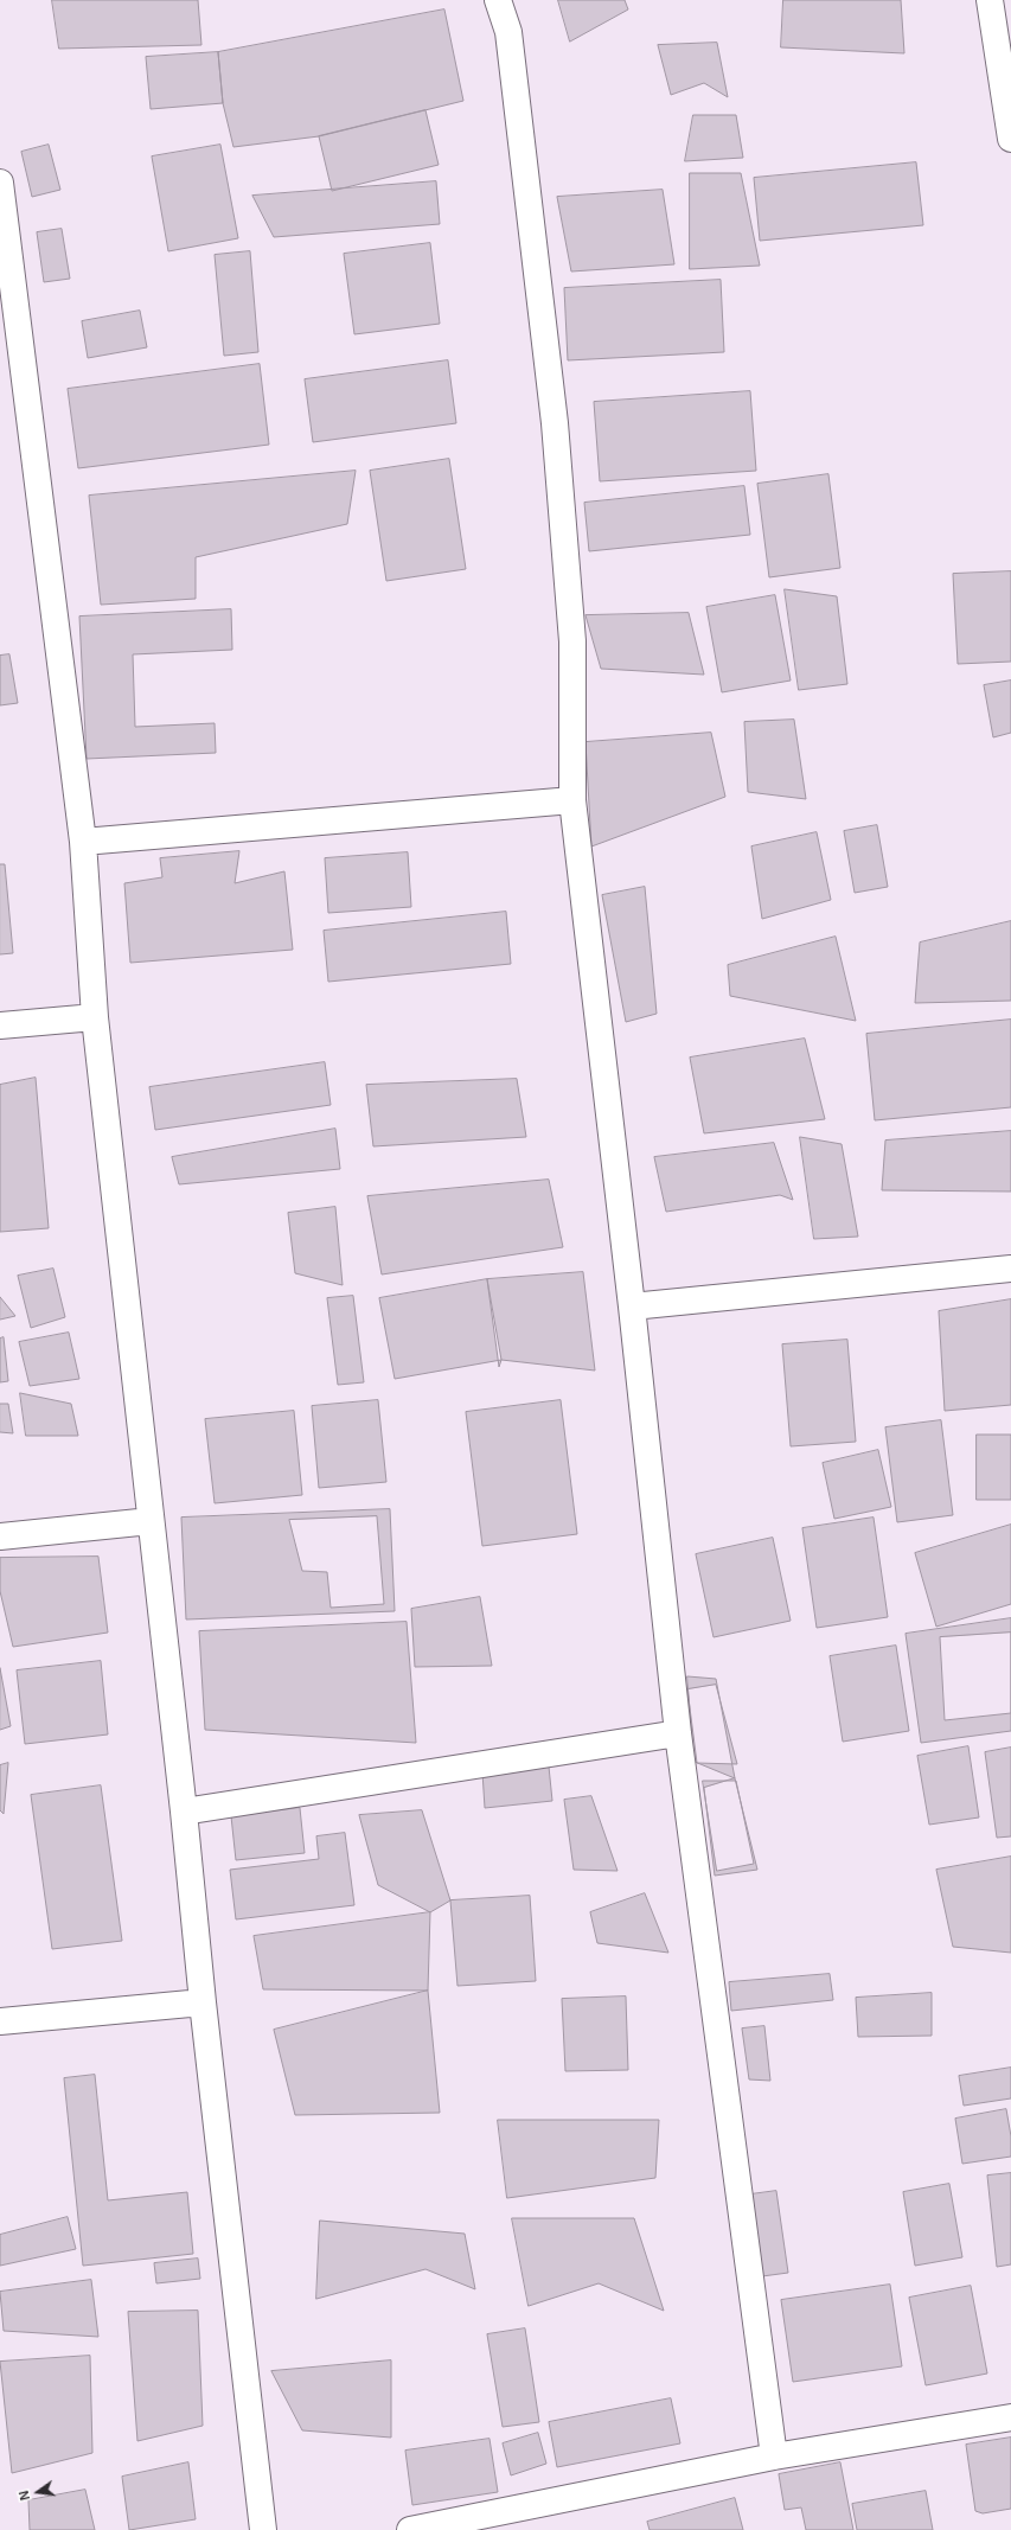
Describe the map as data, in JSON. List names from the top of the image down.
{
  "north": "left"
}
